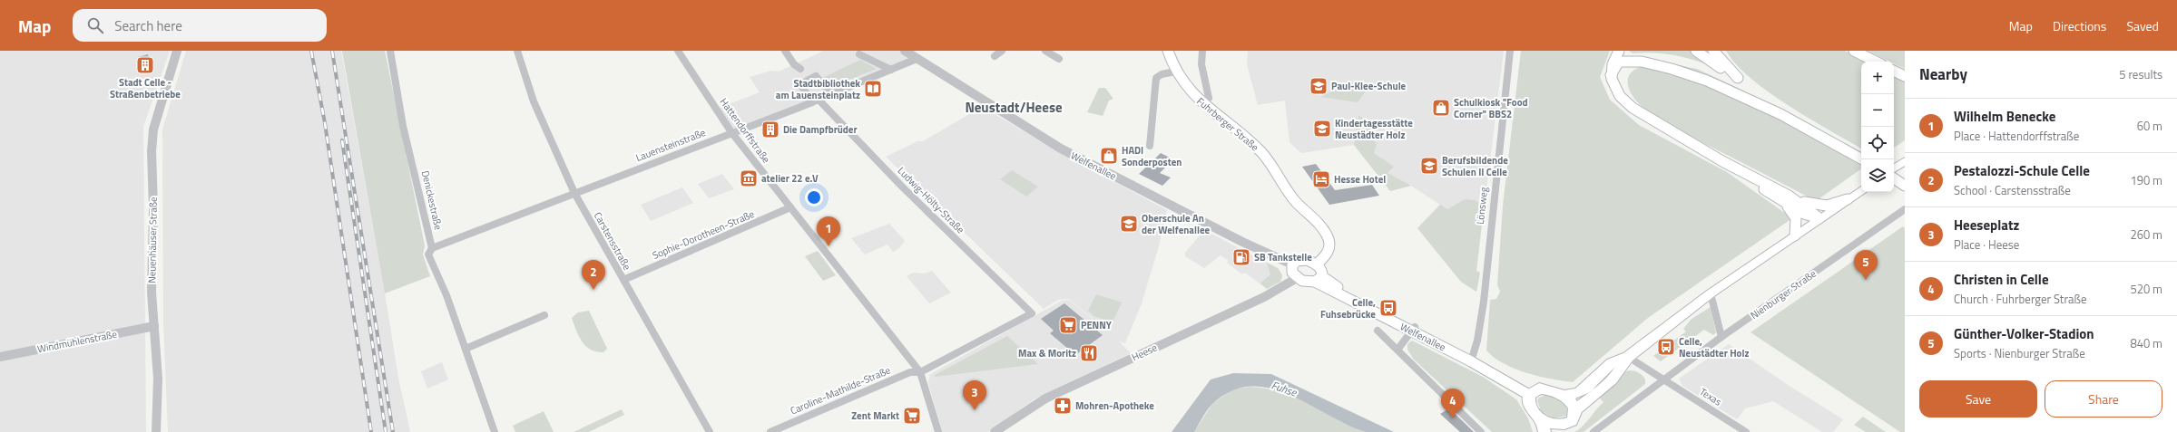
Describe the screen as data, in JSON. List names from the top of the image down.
{
  "streets": {
    "main road": ["Fuhrberger Straße", "Welfenallee"],
    "street": [
      "Hattendorffstraße",
      "Lauensteinstraße",
      "Denickestraße",
      "Ludwig-Hölty-Straße",
      "Lönsweg",
      "Sophie-Dorotheen-Straße",
      "Neuenhäuser Straße",
      "Carstensstraße",
      "Nienburger Straße",
      "Windmühlenstraße",
      "Heese",
      "Caroline-Mathilde-Straße",
      "Texas"
    ]
  },
  "crossings": [
    ["Fuhrberger Straße", "Welfenallee"],
    ["Fuhrberger Straße", "Heese"],
    ["Hattendorffstraße", "Lauensteinstraße"],
    ["Hattendorffstraße", "Ludwig-Hölty-Straße"],
    ["Hattendorffstraße", "Sophie-Dorotheen-Straße"],
    ["Hattendorffstraße", "Caroline-Mathilde-Straße"],
    ["Lauensteinstraße", "Welfenallee"],
    ["Lauensteinstraße", "Denickestraße"],
    ["Lauensteinstraße", "Ludwig-Hölty-Straße"],
    ["Lauensteinstraße", "Carstensstraße"],
    ["Welfenallee", "Lönsweg"],
    ["Welfenallee", "Heese"],
    ["Ludwig-Hölty-Straße", "Caroline-Mathilde-Straße"],
    ["Sophie-Dorotheen-Straße", "Carstensstraße"],
    ["Neuenhäuser Straße", "Windmühlenstraße"],
    ["Nienburger Straße", "Texas"]
  ],
  "districts": ["Neustadt/Heese"],
  "water": ["Fuhse"],
  "places": {
    "building": ["Stadt Celle - Straßenbetriebe", "Die Dampfbrüder"],
    "school or university": [
      "Paul-Klee-Schule",
      "Kindertagesstätte Neustädter Holz",
      "Berufsbildende Schulen II Celle",
      "Oberschule An der Welfenallee"
    ],
    "library": ["Stadtbibliothek am Lauensteinplatz"],
    "shop": ["Schulkiosk \"Food Corner\" BBS2", "HADI Sonderposten"],
    "museum": ["atelier 22 e.V"],
    "hotel": ["Hesse Hotel"],
    "fuel station": ["SB Tankstelle"],
    "bus stop": ["Celle, Fuhsebrücke", "Celle, Neustädter Holz"],
    "supermarket": ["PENNY", "Zent Markt"],
    "restaurant": ["Max & Moritz"],
    "pharmacy": ["Mohren-Apotheke"]
  },
  "page": {
    "header": "Map",
    "search": "Search here",
    "nav": ["Map", "Directions", "Saved"],
    "heading": ["Nearby", "5 results"],
    "map_buttons": ["+", "−"],
    "list": [
      {
        "mark": "1",
        "name": "Wilhelm Benecke",
        "note": "Place · Hattendorffstraße",
        "value": "60 m"
      },
      {
        "mark": "2",
        "name": "Pestalozzi-Schule Celle",
        "note": "School · Carstensstraße",
        "value": "190 m"
      },
      {
        "mark": "3",
        "name": "Heeseplatz",
        "note": "Place · Heese",
        "value": "260 m"
      },
      {
        "mark": "4",
        "name": "Christen in Celle",
        "note": "Church · Fuhrberger Straße",
        "value": "520 m"
      },
      {
        "mark": "5",
        "name": "Günther-Volker-Stadion",
        "note": "Sports · Nienburger Straße",
        "value": "840 m"
      }
    ],
    "pins": [
      "1",
      "5",
      "2",
      "3",
      "4"
    ],
    "buttons": ["Save", "Share"]
  }
}
